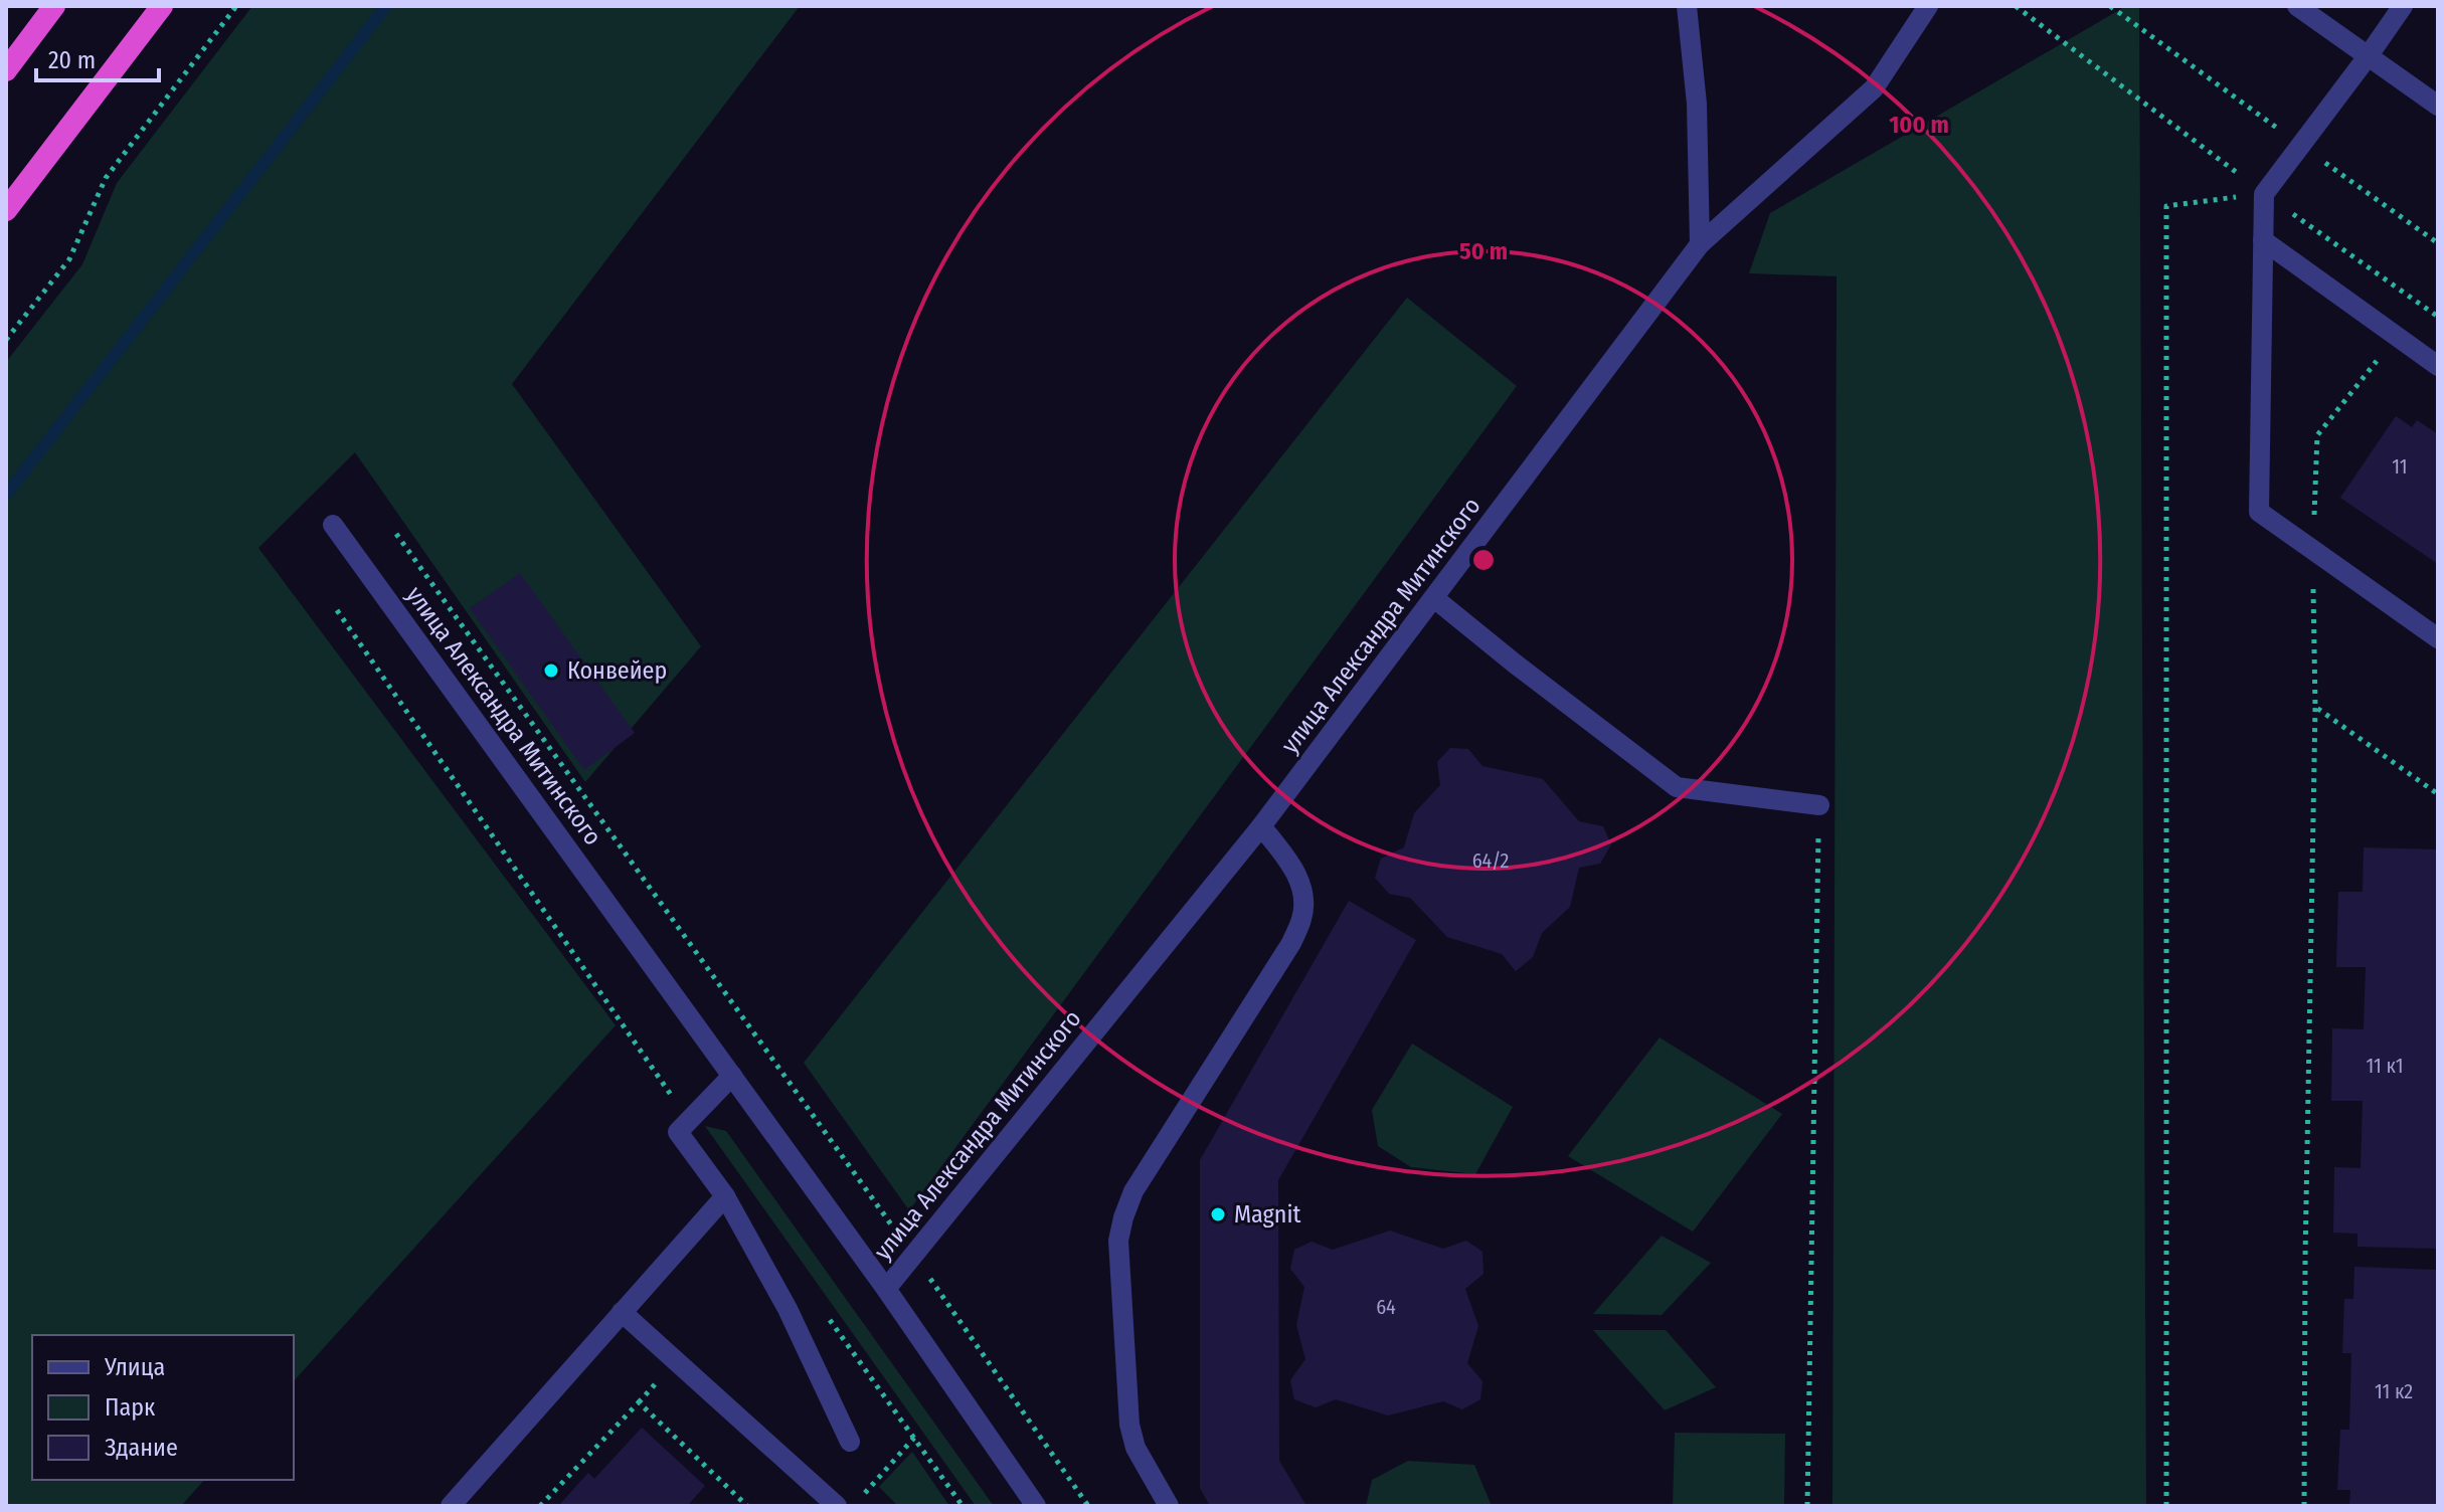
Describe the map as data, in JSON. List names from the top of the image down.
{
  "streets": {
    "street": ["улица Александра Митинского"]
  },
  "places": ["Конвейер", "Magnit"],
  "house_numbers": [
    "11",
    "64/2",
    "11 к1",
    "64",
    "11 к2"
  ],
  "legend": ["Улица", "Парк", "Здание"],
  "scale_bar": "20 m",
  "rings": ["100 m", "50 m"]
}
